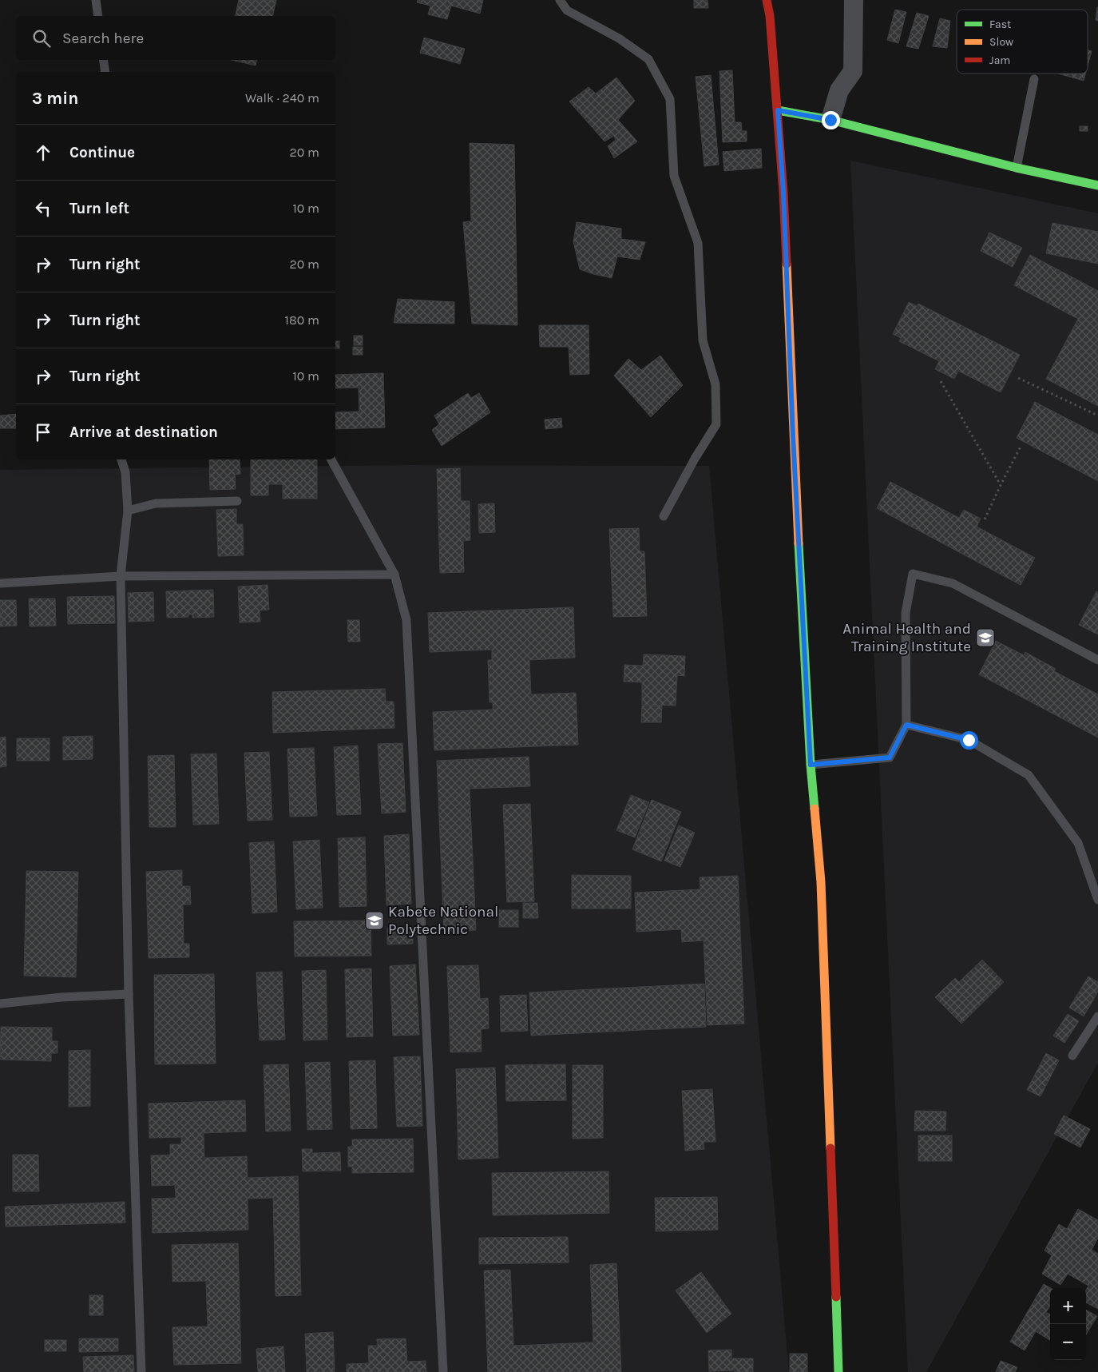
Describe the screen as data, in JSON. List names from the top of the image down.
{
  "places": {
    "school or university": ["Animal Health and Training Institute", "Kabete National Polytechnic"]
  },
  "legend": ["Fast", "Slow", "Jam"],
  "page": {
    "search": "Search here",
    "heading": ["3 min", "Walk · 240 m"],
    "list": [
      ["Continue", "20 m"],
      ["Turn left", "10 m"],
      ["Turn right", "20 m"],
      ["Turn right", "180 m"],
      ["Turn right", "10 m"],
      "Arrive at destination"
    ],
    "map_buttons": ["+", "−"]
  }
}
